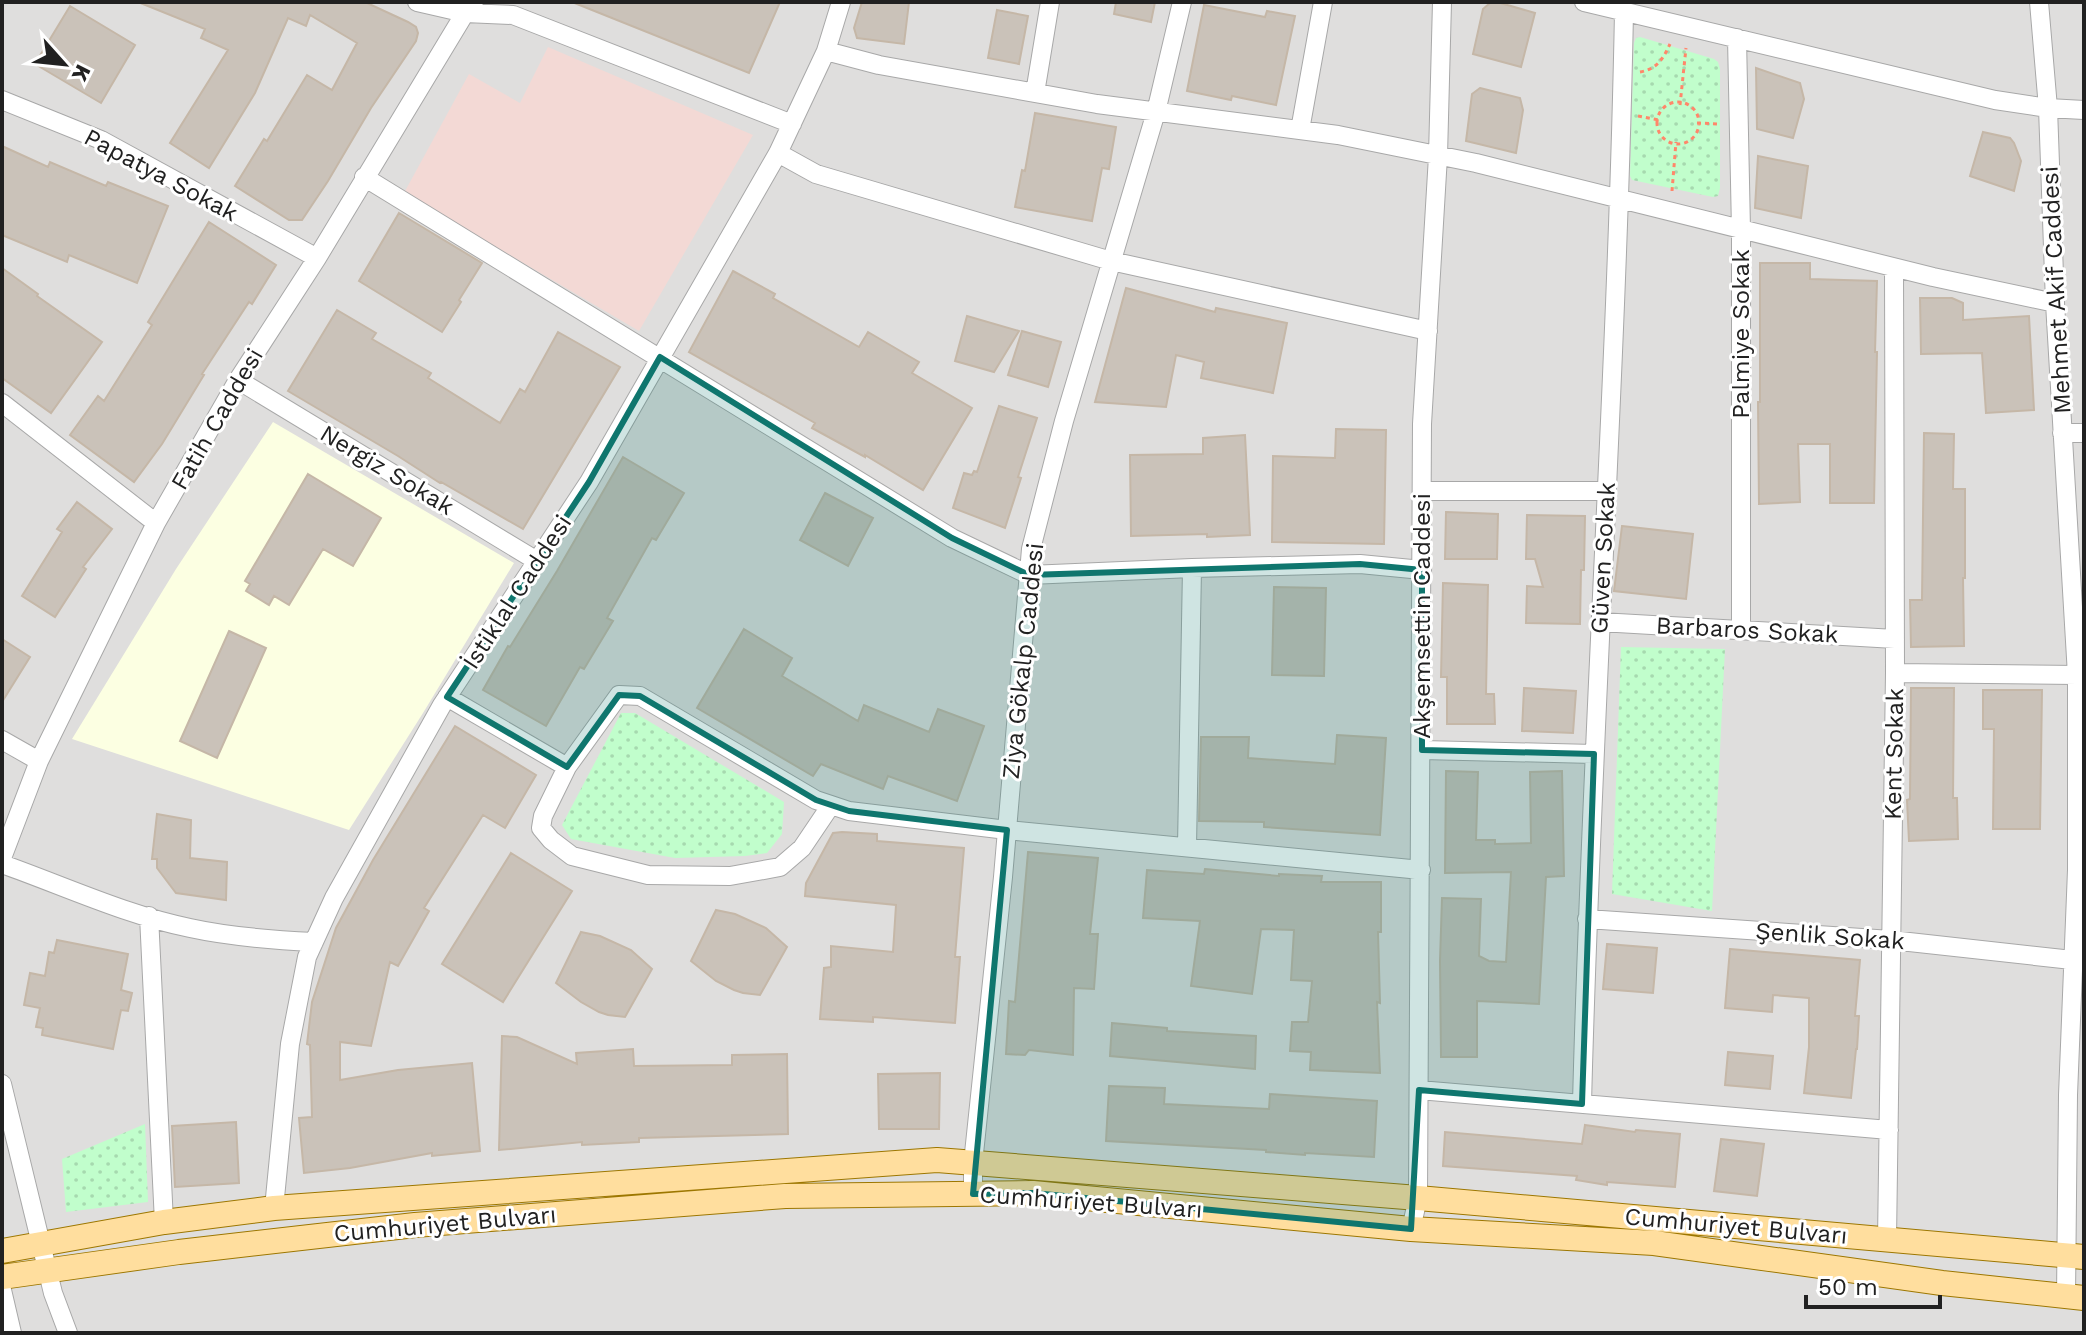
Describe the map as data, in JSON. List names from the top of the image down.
{
  "streets": {
    "main road": ["Cumhuriyet Bulvarı"],
    "street": [
      "Papatya Sokak",
      "Mehmet Akif Caddesi",
      "Palmiye Sokak",
      "Fatih Caddesi",
      "Nergiz Sokak",
      "Güven Sokak",
      "İstiklal Caddesi",
      "Akşemsettin Caddesi",
      "Barbaros Sokak",
      "Ziya Gökalp Caddesi",
      "Kent Sokak",
      "Şenlik Sokak"
    ]
  },
  "crossings": [
    ["Papatya Sokak", "Fatih Caddesi"],
    ["Mehmet Akif Caddesi", "Şenlik Sokak"],
    ["Mehmet Akif Caddesi", "Cumhuriyet Bulvarı"],
    ["Palmiye Sokak", "Barbaros Sokak"],
    ["Fatih Caddesi", "Nergiz Sokak"],
    ["Nergiz Sokak", "İstiklal Caddesi"],
    ["Güven Sokak", "Barbaros Sokak"],
    ["Güven Sokak", "Şenlik Sokak"],
    ["İstiklal Caddesi", "Cumhuriyet Bulvarı"],
    ["Akşemsettin Caddesi", "Cumhuriyet Bulvarı"],
    ["Barbaros Sokak", "Kent Sokak"],
    ["Ziya Gökalp Caddesi", "Cumhuriyet Bulvarı"],
    ["Kent Sokak", "Şenlik Sokak"],
    ["Kent Sokak", "Cumhuriyet Bulvarı"]
  ],
  "scale_bar": "50 m",
  "north": "bottom right"
}
